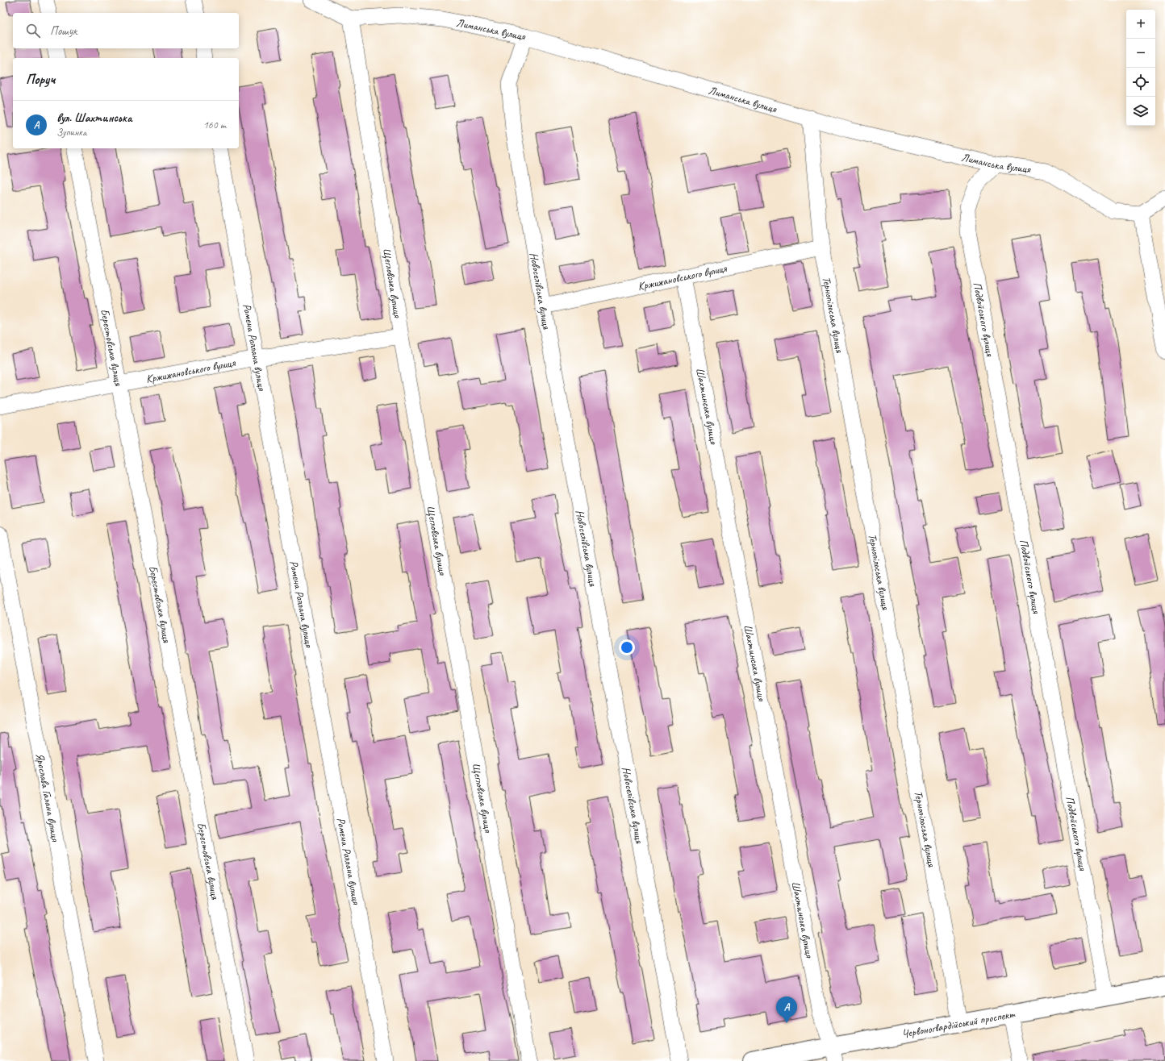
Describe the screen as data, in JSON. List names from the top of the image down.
{
  "streets": {
    "main road": ["Червоногвардійський проспект"],
    "street": [
      "Лиманська вулиця",
      "Кржижановського вулиця",
      "Щегловська вулиця",
      "Новоселівська вулиця",
      "Тернопільська вулиця",
      "Подвойського вулиця",
      "Берестовська вулиця",
      "Ромена Роллана вулиця",
      "Шахтинська вулиця",
      "Ярослава Галана вулиця"
    ]
  },
  "crossings": [
    ["Лиманська вулиця", "Щегловська вулиця"],
    ["Лиманська вулиця", "Новоселівська вулиця"],
    ["Лиманська вулиця", "Тернопільська вулиця"],
    ["Лиманська вулиця", "Подвойського вулиця"],
    ["Кржижановського вулиця", "Щегловська вулиця"],
    ["Кржижановського вулиця", "Новоселівська вулиця"],
    ["Кржижановського вулиця", "Тернопільська вулиця"],
    ["Кржижановського вулиця", "Берестовська вулиця"],
    ["Кржижановського вулиця", "Ромена Роллана вулиця"],
    ["Кржижановського вулиця", "Шахтинська вулиця"],
    ["Тернопільська вулиця", "Червоногвардійський проспект"],
    ["Подвойського вулиця", "Червоногвардійський проспект"],
    ["Шахтинська вулиця", "Червоногвардійський проспект"]
  ],
  "page": {
    "map_buttons": ["+", "−"],
    "search": "Пошук",
    "heading": "Поруч",
    "list": [
      {
        "mark": "A",
        "name": "вул. Шахтинська",
        "note": "Зупинка",
        "value": "160 m"
      }
    ],
    "pins": "A"
  }
}
